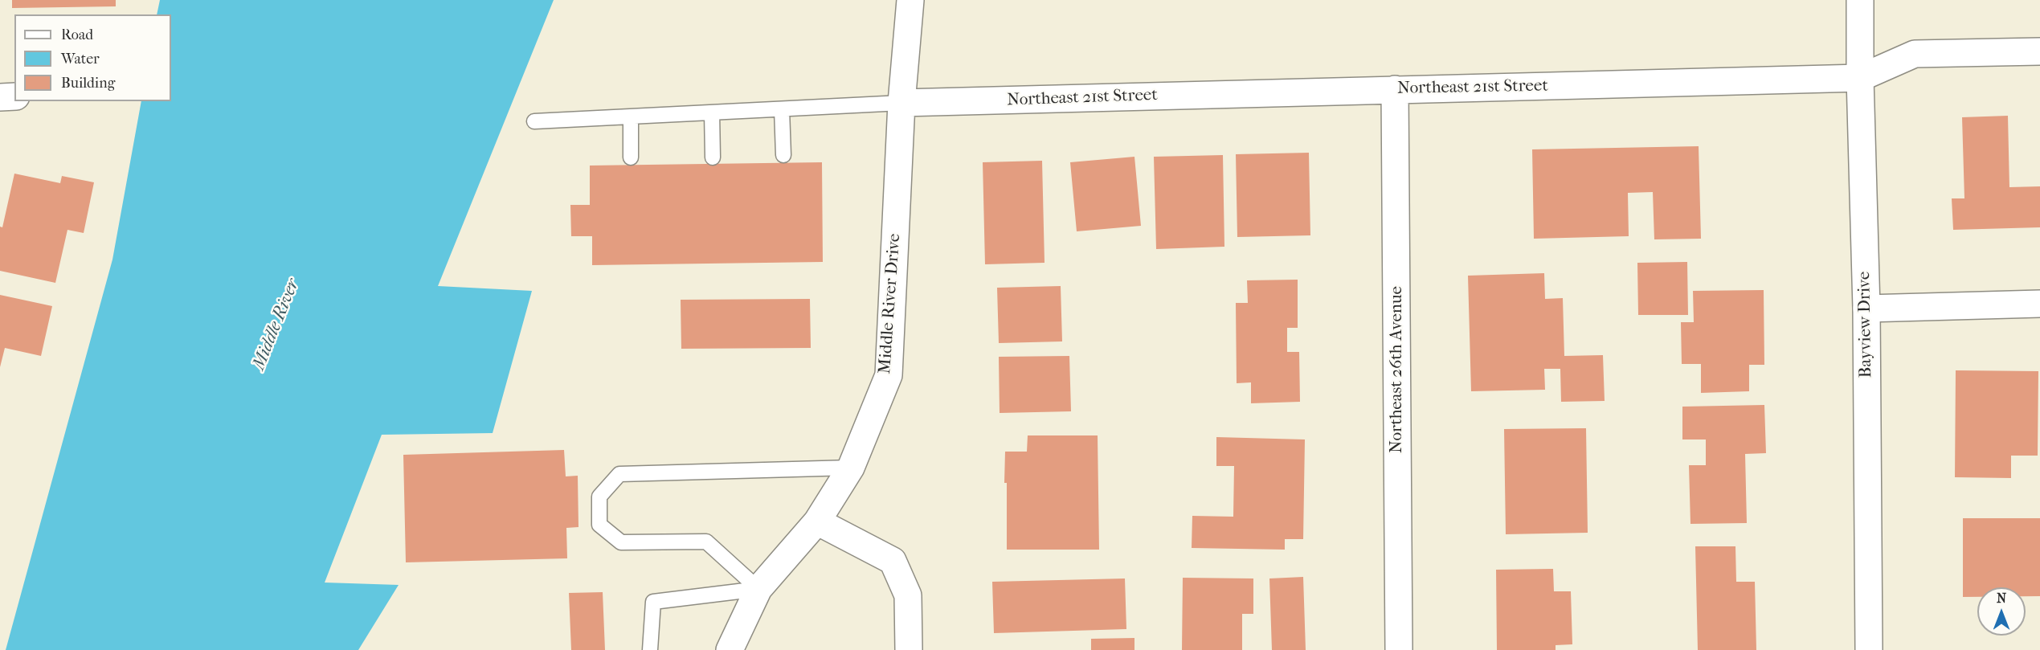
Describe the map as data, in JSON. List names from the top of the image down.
{
  "streets": {
    "street": [
      "Northeast 21st Street",
      "Middle River Drive",
      "Bayview Drive",
      "Northeast 26th Avenue"
    ]
  },
  "crossings": [
    ["Northeast 21st Street", "Middle River Drive"],
    ["Northeast 21st Street", "Bayview Drive"],
    ["Northeast 21st Street", "Northeast 26th Avenue"]
  ],
  "water": ["Middle River"],
  "legend": ["Road", "Water", "Building"],
  "north": "top"
}
